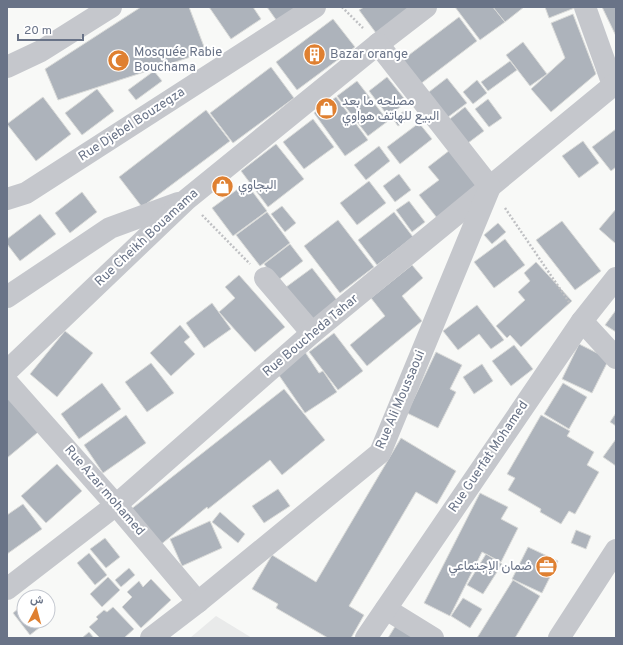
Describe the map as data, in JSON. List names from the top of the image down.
{
  "streets": {
    "street": [
      "Rue Djebel Bouzegza",
      "Rue Cheikh Bouamama",
      "Rue Boucheda Tahar",
      "Rue Ali Moussaoui",
      "Rue Guerfat Mohamed",
      "Rue Azar mohamed"
    ]
  },
  "crossings": [
    ["Rue Boucheda Tahar", "Rue Ali Moussaoui"],
    ["Rue Boucheda Tahar", "Rue Azar mohamed"],
    ["Rue Ali Moussaoui", "Rue Azar mohamed"]
  ],
  "places": {
    "building": ["Bazar orange"],
    "mosque": ["Mosquée Rabie Bouchama"],
    "shop": ["مصلحه ما بعد البيع للهاتف هواوي", "البجاوي"],
    "office": ["ضمان الإجتماعي"]
  },
  "scale_bar": "20 m",
  "north": "top"
}
